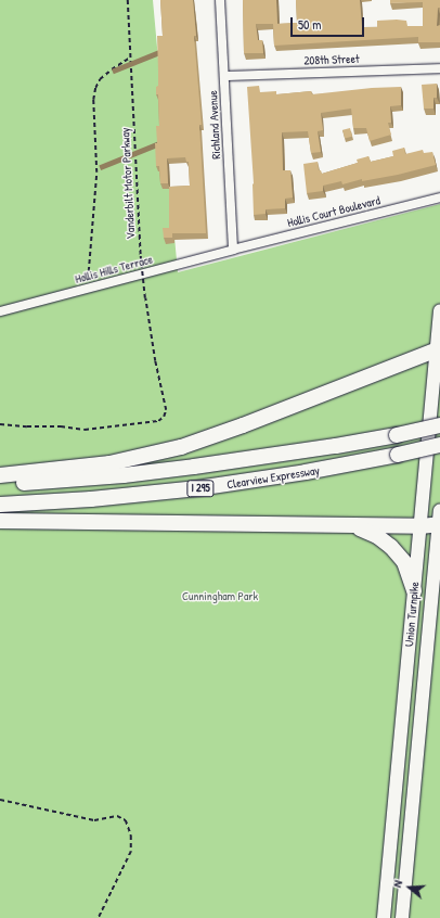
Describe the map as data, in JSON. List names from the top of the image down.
{
  "streets": {
    "highway": ["Clearview Expressway", "I 295"],
    "main road": ["Union Turnpike"],
    "street": [
      "208th Street",
      "Richland Avenue",
      "Hollis Court Boulevard",
      "Hollis Hills Terrace"
    ],
    "path": ["Vanderbilt Motor Parkway"]
  },
  "crossings": [
    ["208th Street", "Richland Avenue"],
    ["Richland Avenue", "Hollis Court Boulevard"],
    ["Richland Avenue", "Hollis Hills Terrace"],
    ["Hollis Court Boulevard", "Hollis Hills Terrace"]
  ],
  "parks": ["Cunningham Park"],
  "scale_bar": "50 m",
  "north": "left"
}
